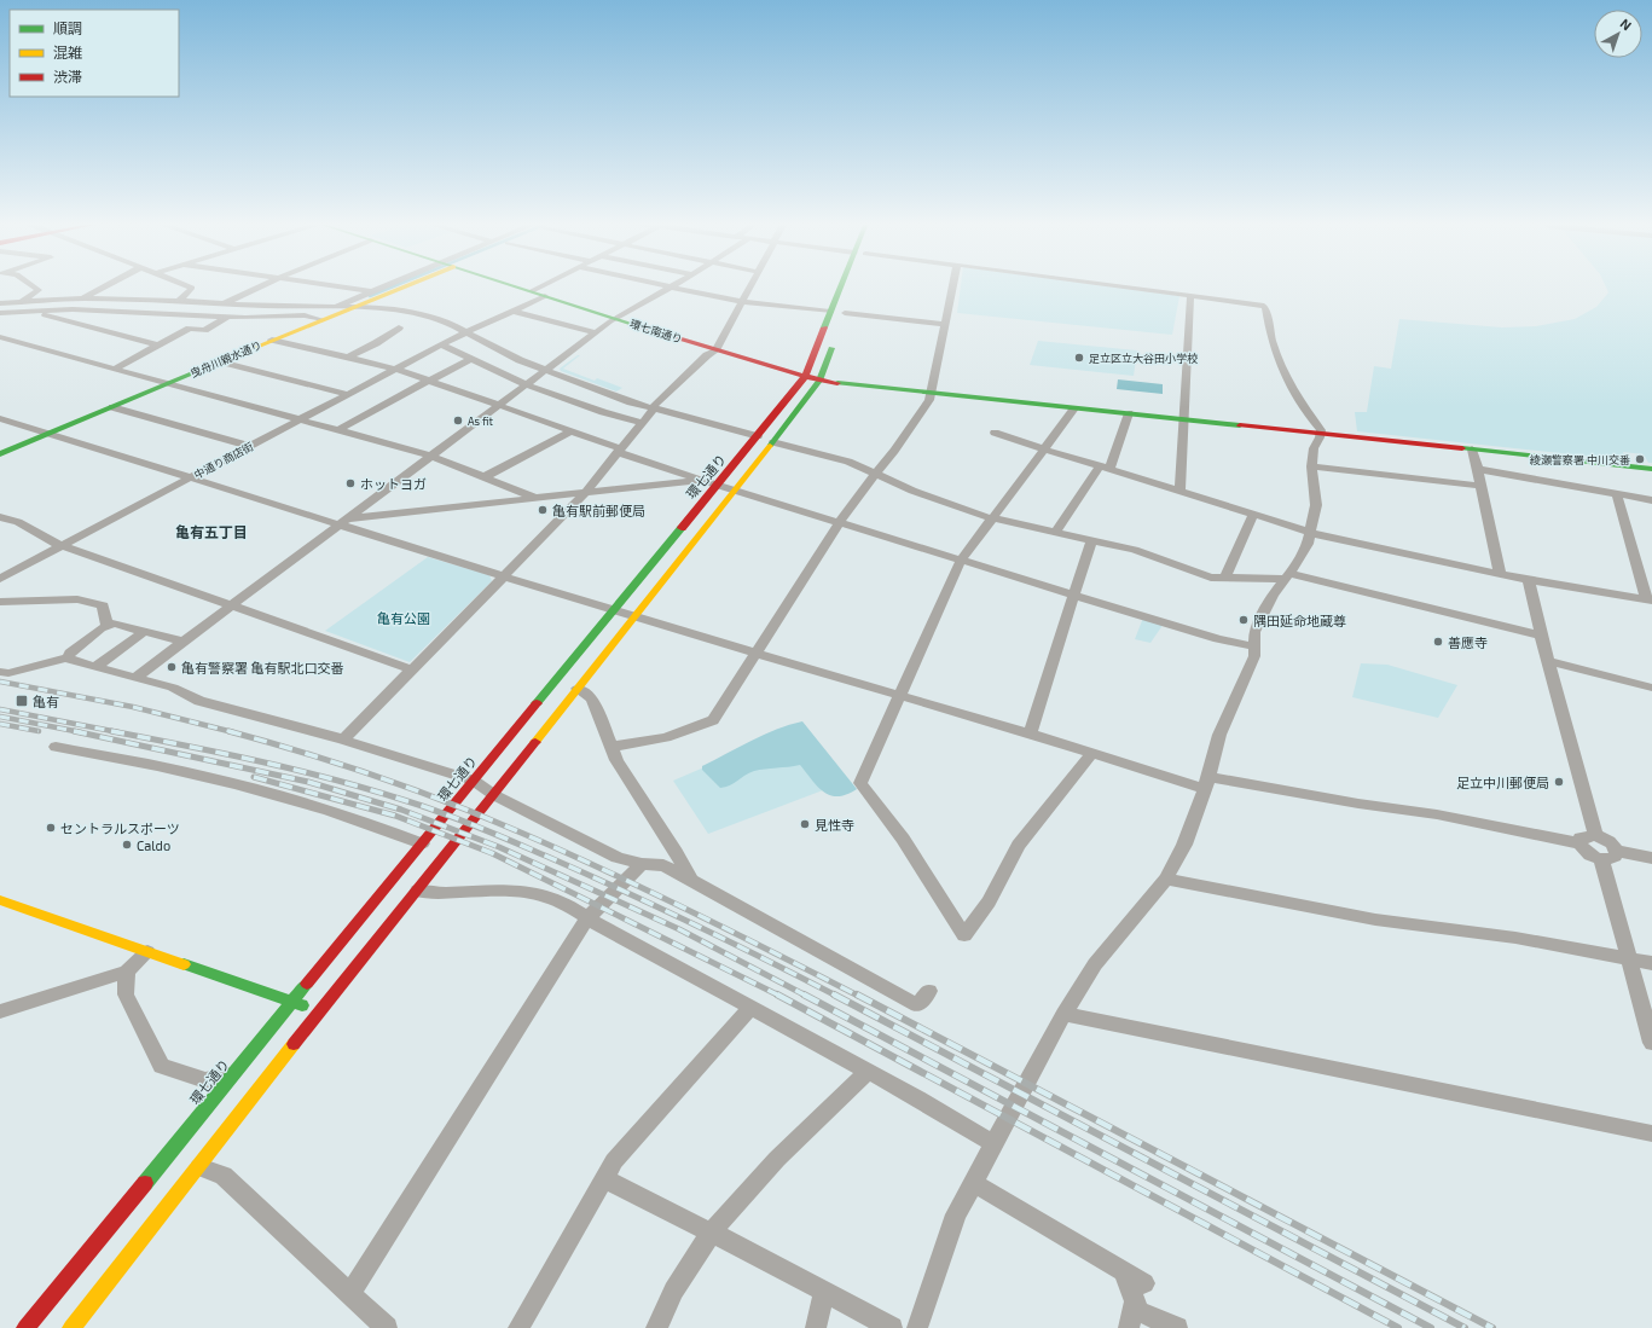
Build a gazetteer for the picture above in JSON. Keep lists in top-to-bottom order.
{
  "streets": {
    "main road": ["環七南通り", "曳舟川親水通り", "環七通り"],
    "street": ["中通り商店街"]
  },
  "crossings": [
    ["環七南通り", "中通り商店街"],
    ["環七南通り", "環七通り"]
  ],
  "districts": ["亀有五丁目"],
  "parks": ["亀有公園"],
  "places": {
    "other": [
      "足立区立大谷田小学校",
      "As fit",
      "綾瀬警察署 中川交番",
      "ホットヨガ",
      "亀有駅前郵便局",
      "隅田延命地蔵尊",
      "善應寺",
      "亀有警察署 亀有駅北口交番",
      "足立中川郵便局",
      "見性寺",
      "セントラルスポーツ",
      "Caldo"
    ],
    "transit": ["亀有"]
  },
  "legend": ["順調", "混雑", "渋滞"],
  "north": "top right"
}
